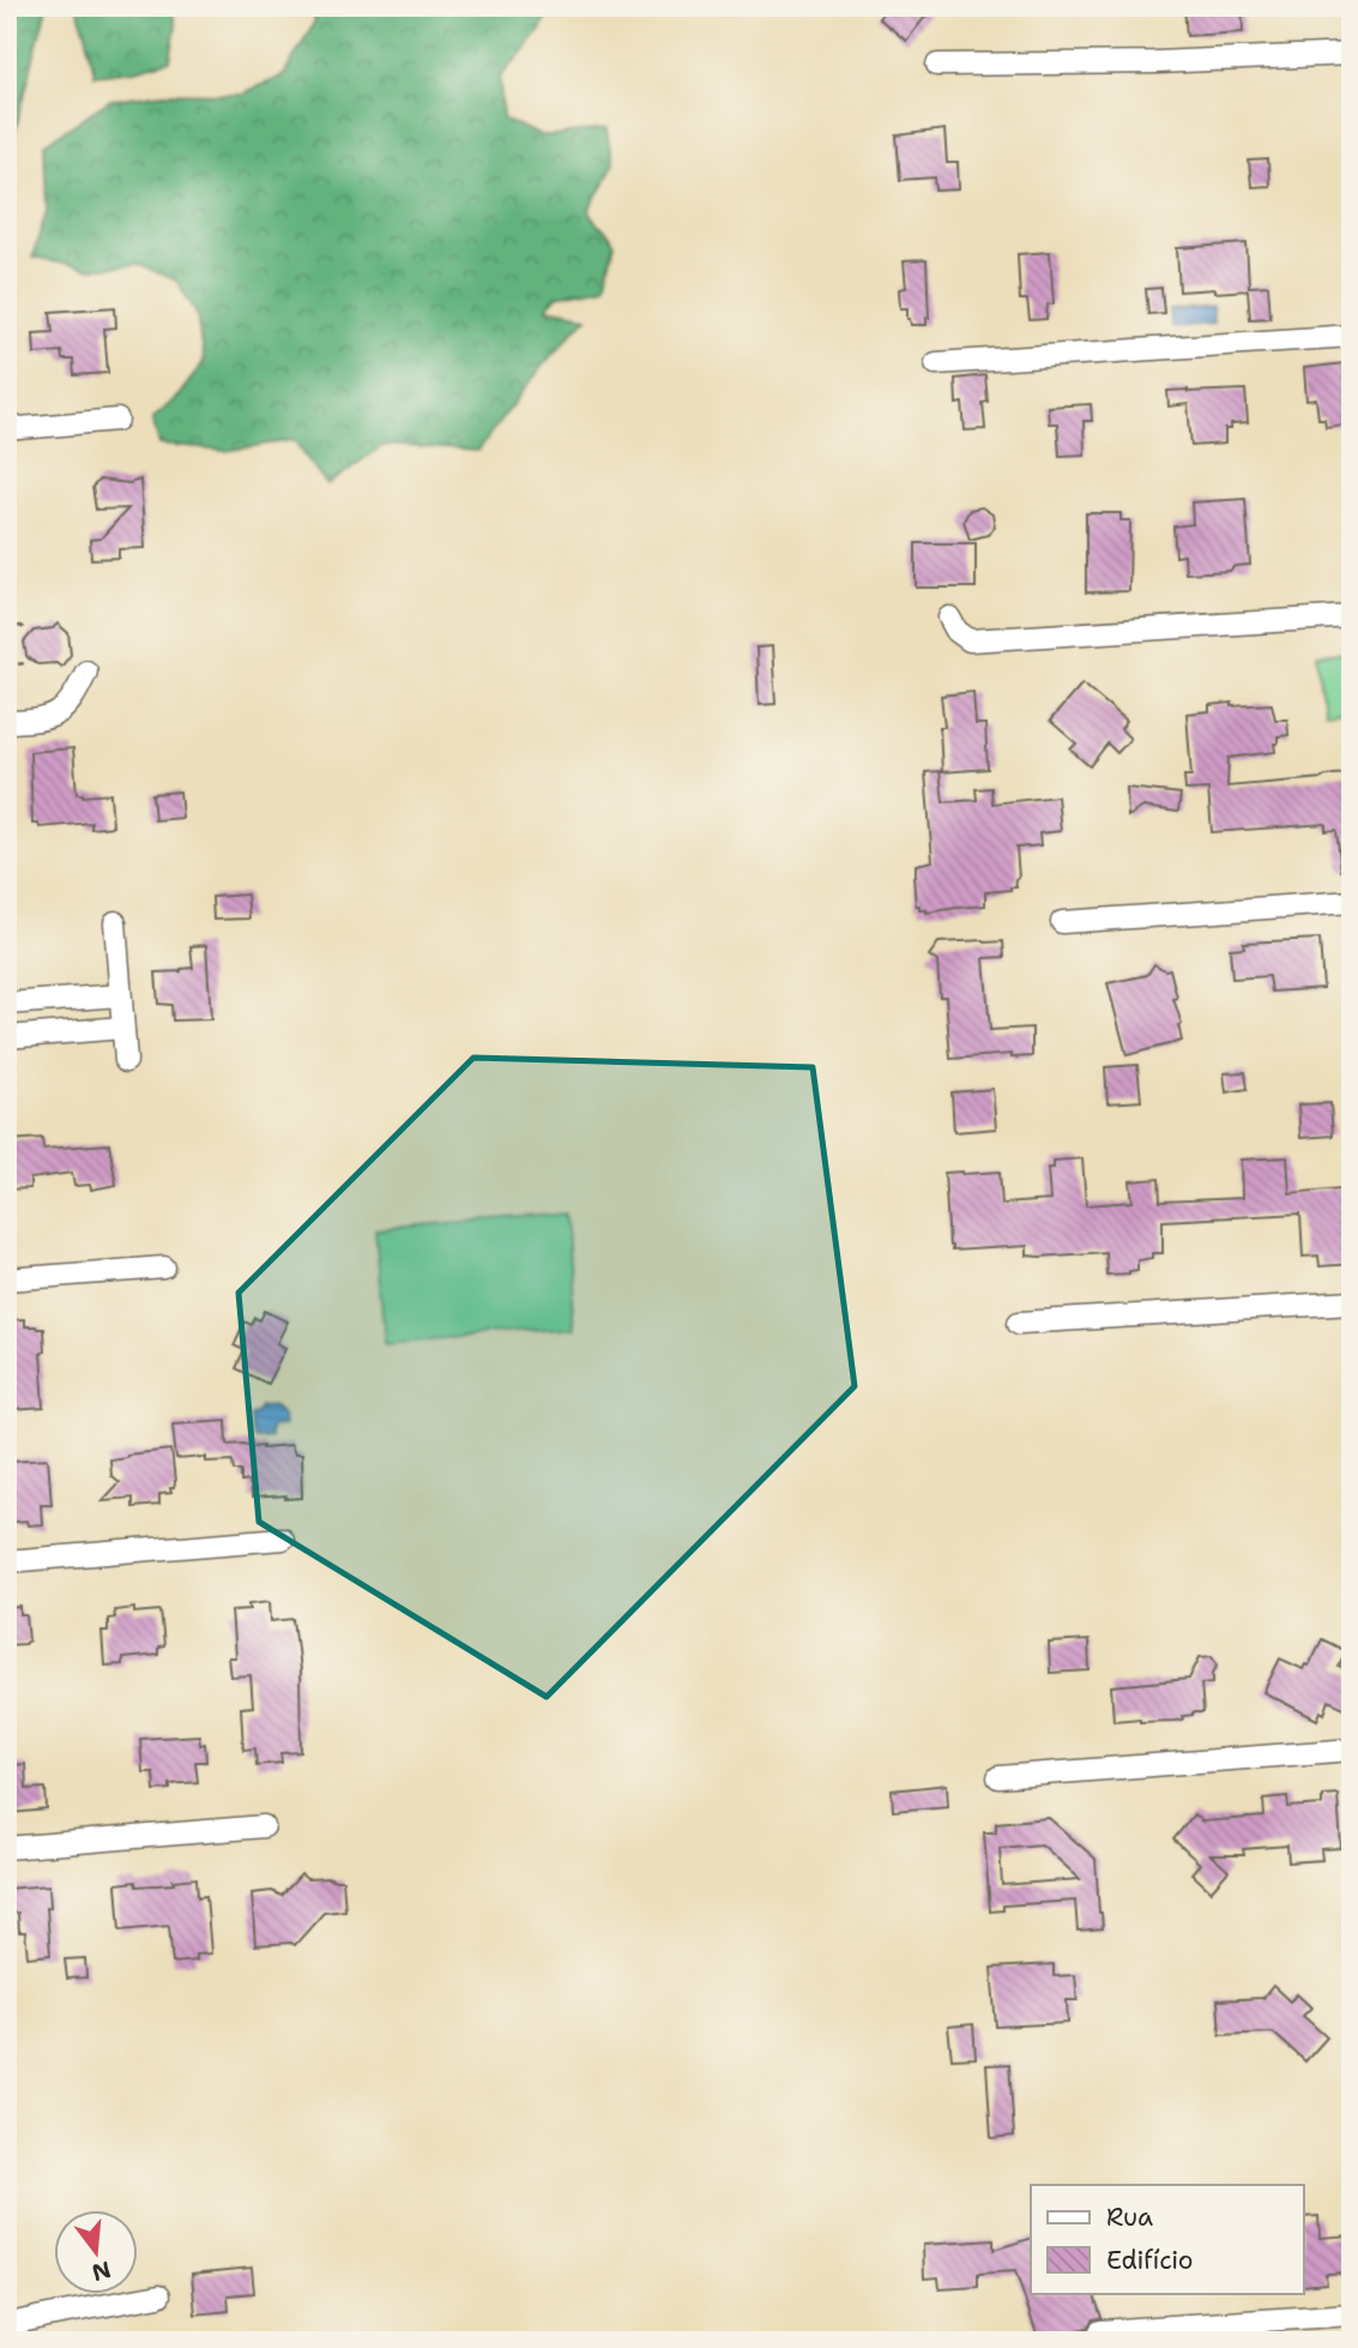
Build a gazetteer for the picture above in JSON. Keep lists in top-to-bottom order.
{
  "legend": ["Rua", "Edifício"],
  "north": "bottom"
}
